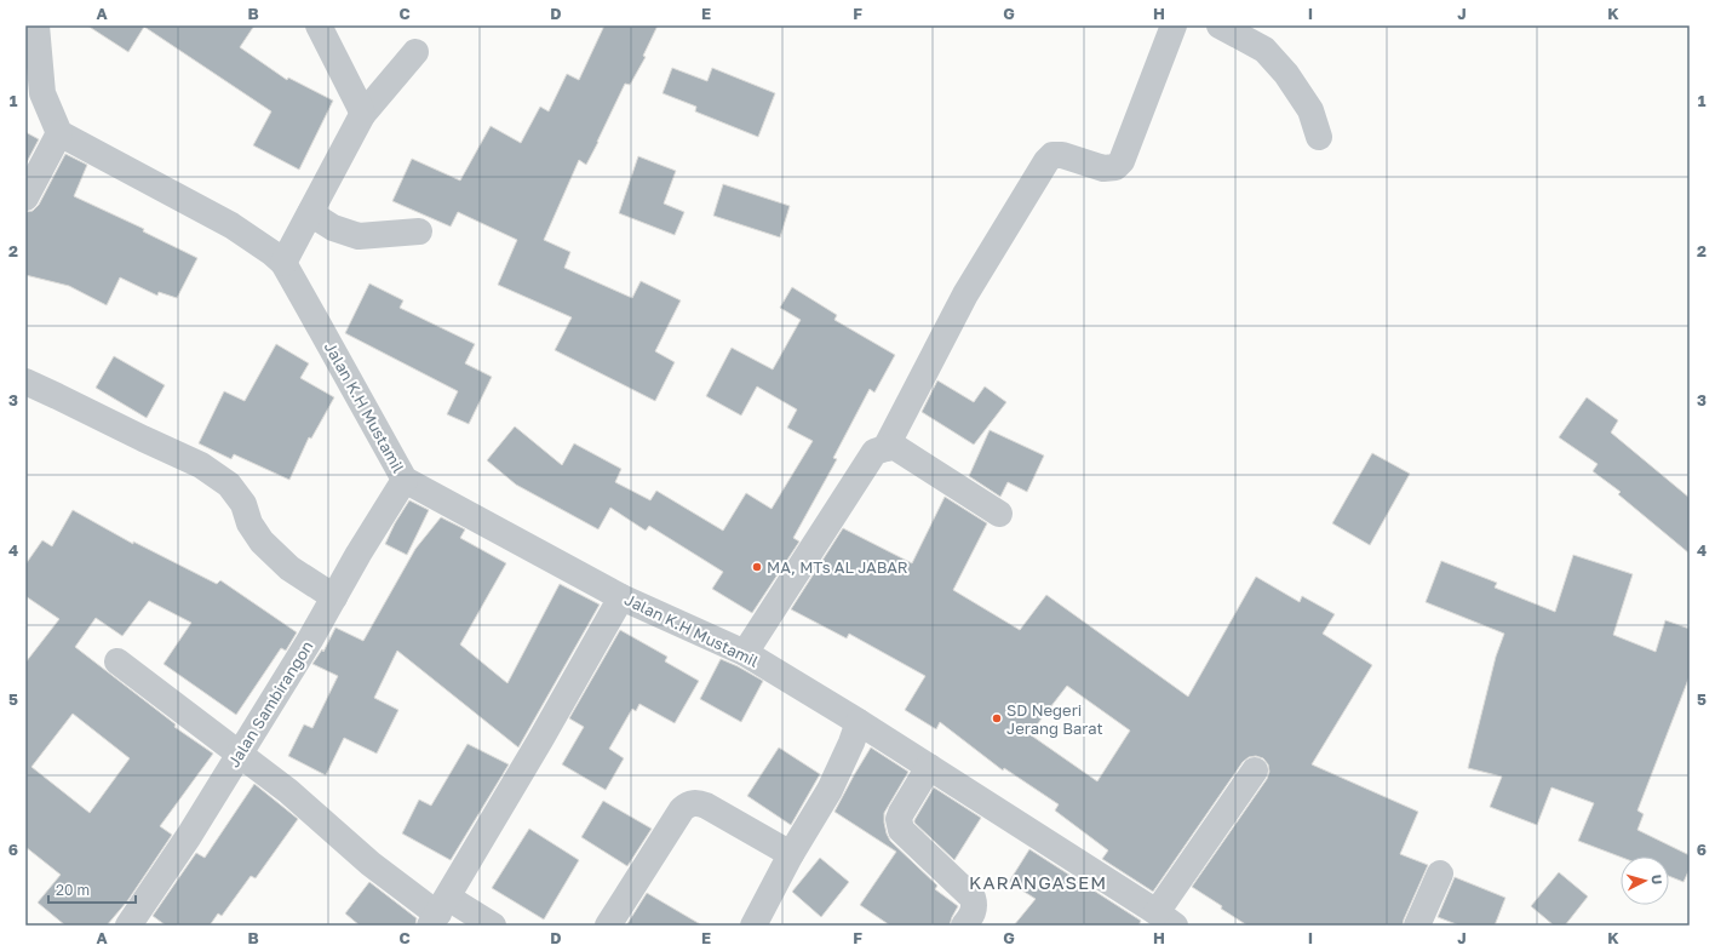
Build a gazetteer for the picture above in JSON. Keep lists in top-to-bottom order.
{
  "streets": {
    "street": ["Jalan K.H Mustamil", "Jalan Sambirangon"]
  },
  "crossings": [
    ["Jalan K.H Mustamil", "Jalan Sambirangon"]
  ],
  "districts": ["KARANGASEM"],
  "places": ["MA, MTs AL JABAR", "SD Negeri Jerang Barat"],
  "scale_bar": "20 m",
  "north": "right",
  "grid": {
    "columns": [
      "A",
      "B",
      "C",
      "D",
      "E",
      "F",
      "G",
      "H",
      "I",
      "J",
      "K"
    ],
    "rows": [
      "1",
      "2",
      "3",
      "4",
      "5",
      "6"
    ]
  }
}
